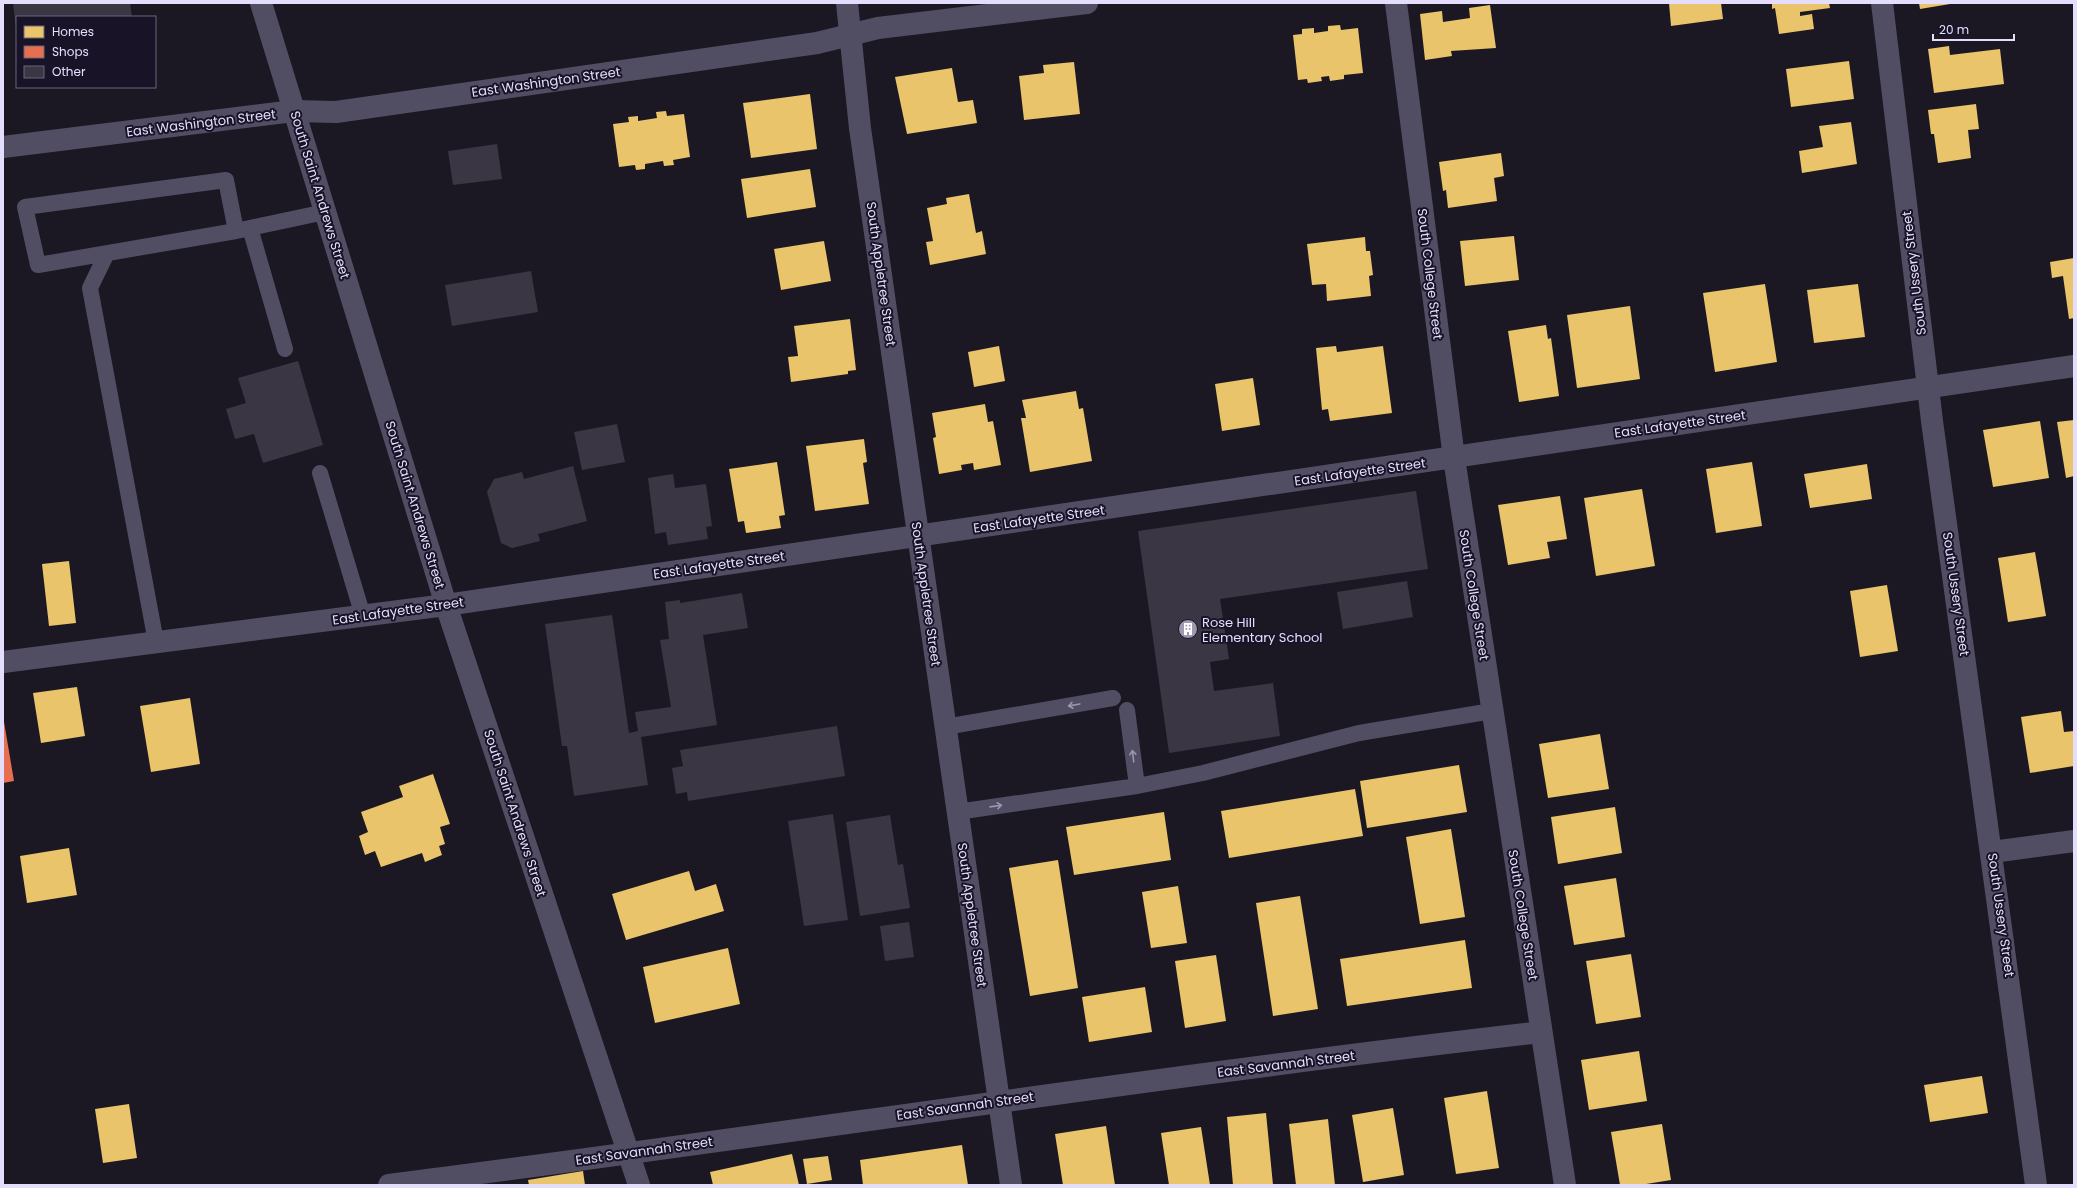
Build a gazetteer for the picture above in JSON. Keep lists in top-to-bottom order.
{
  "streets": {
    "street": [
      "East Washington Street",
      "South Saint Andrews Street",
      "South Ussery Street",
      "South Appletree Street",
      "South College Street",
      "East Lafayette Street",
      "East Savannah Street"
    ]
  },
  "crossings": [
    ["East Washington Street", "South Saint Andrews Street"],
    ["East Washington Street", "South Appletree Street"],
    ["South Saint Andrews Street", "East Lafayette Street"],
    ["South Saint Andrews Street", "East Savannah Street"],
    ["South Ussery Street", "East Lafayette Street"],
    ["South Appletree Street", "East Lafayette Street"],
    ["South Appletree Street", "East Savannah Street"],
    ["South College Street", "East Lafayette Street"],
    ["South College Street", "East Savannah Street"]
  ],
  "places": {
    "building": ["Rose Hill Elementary School"]
  },
  "legend": ["Homes", "Shops", "Other"],
  "scale_bar": "20 m"
}
